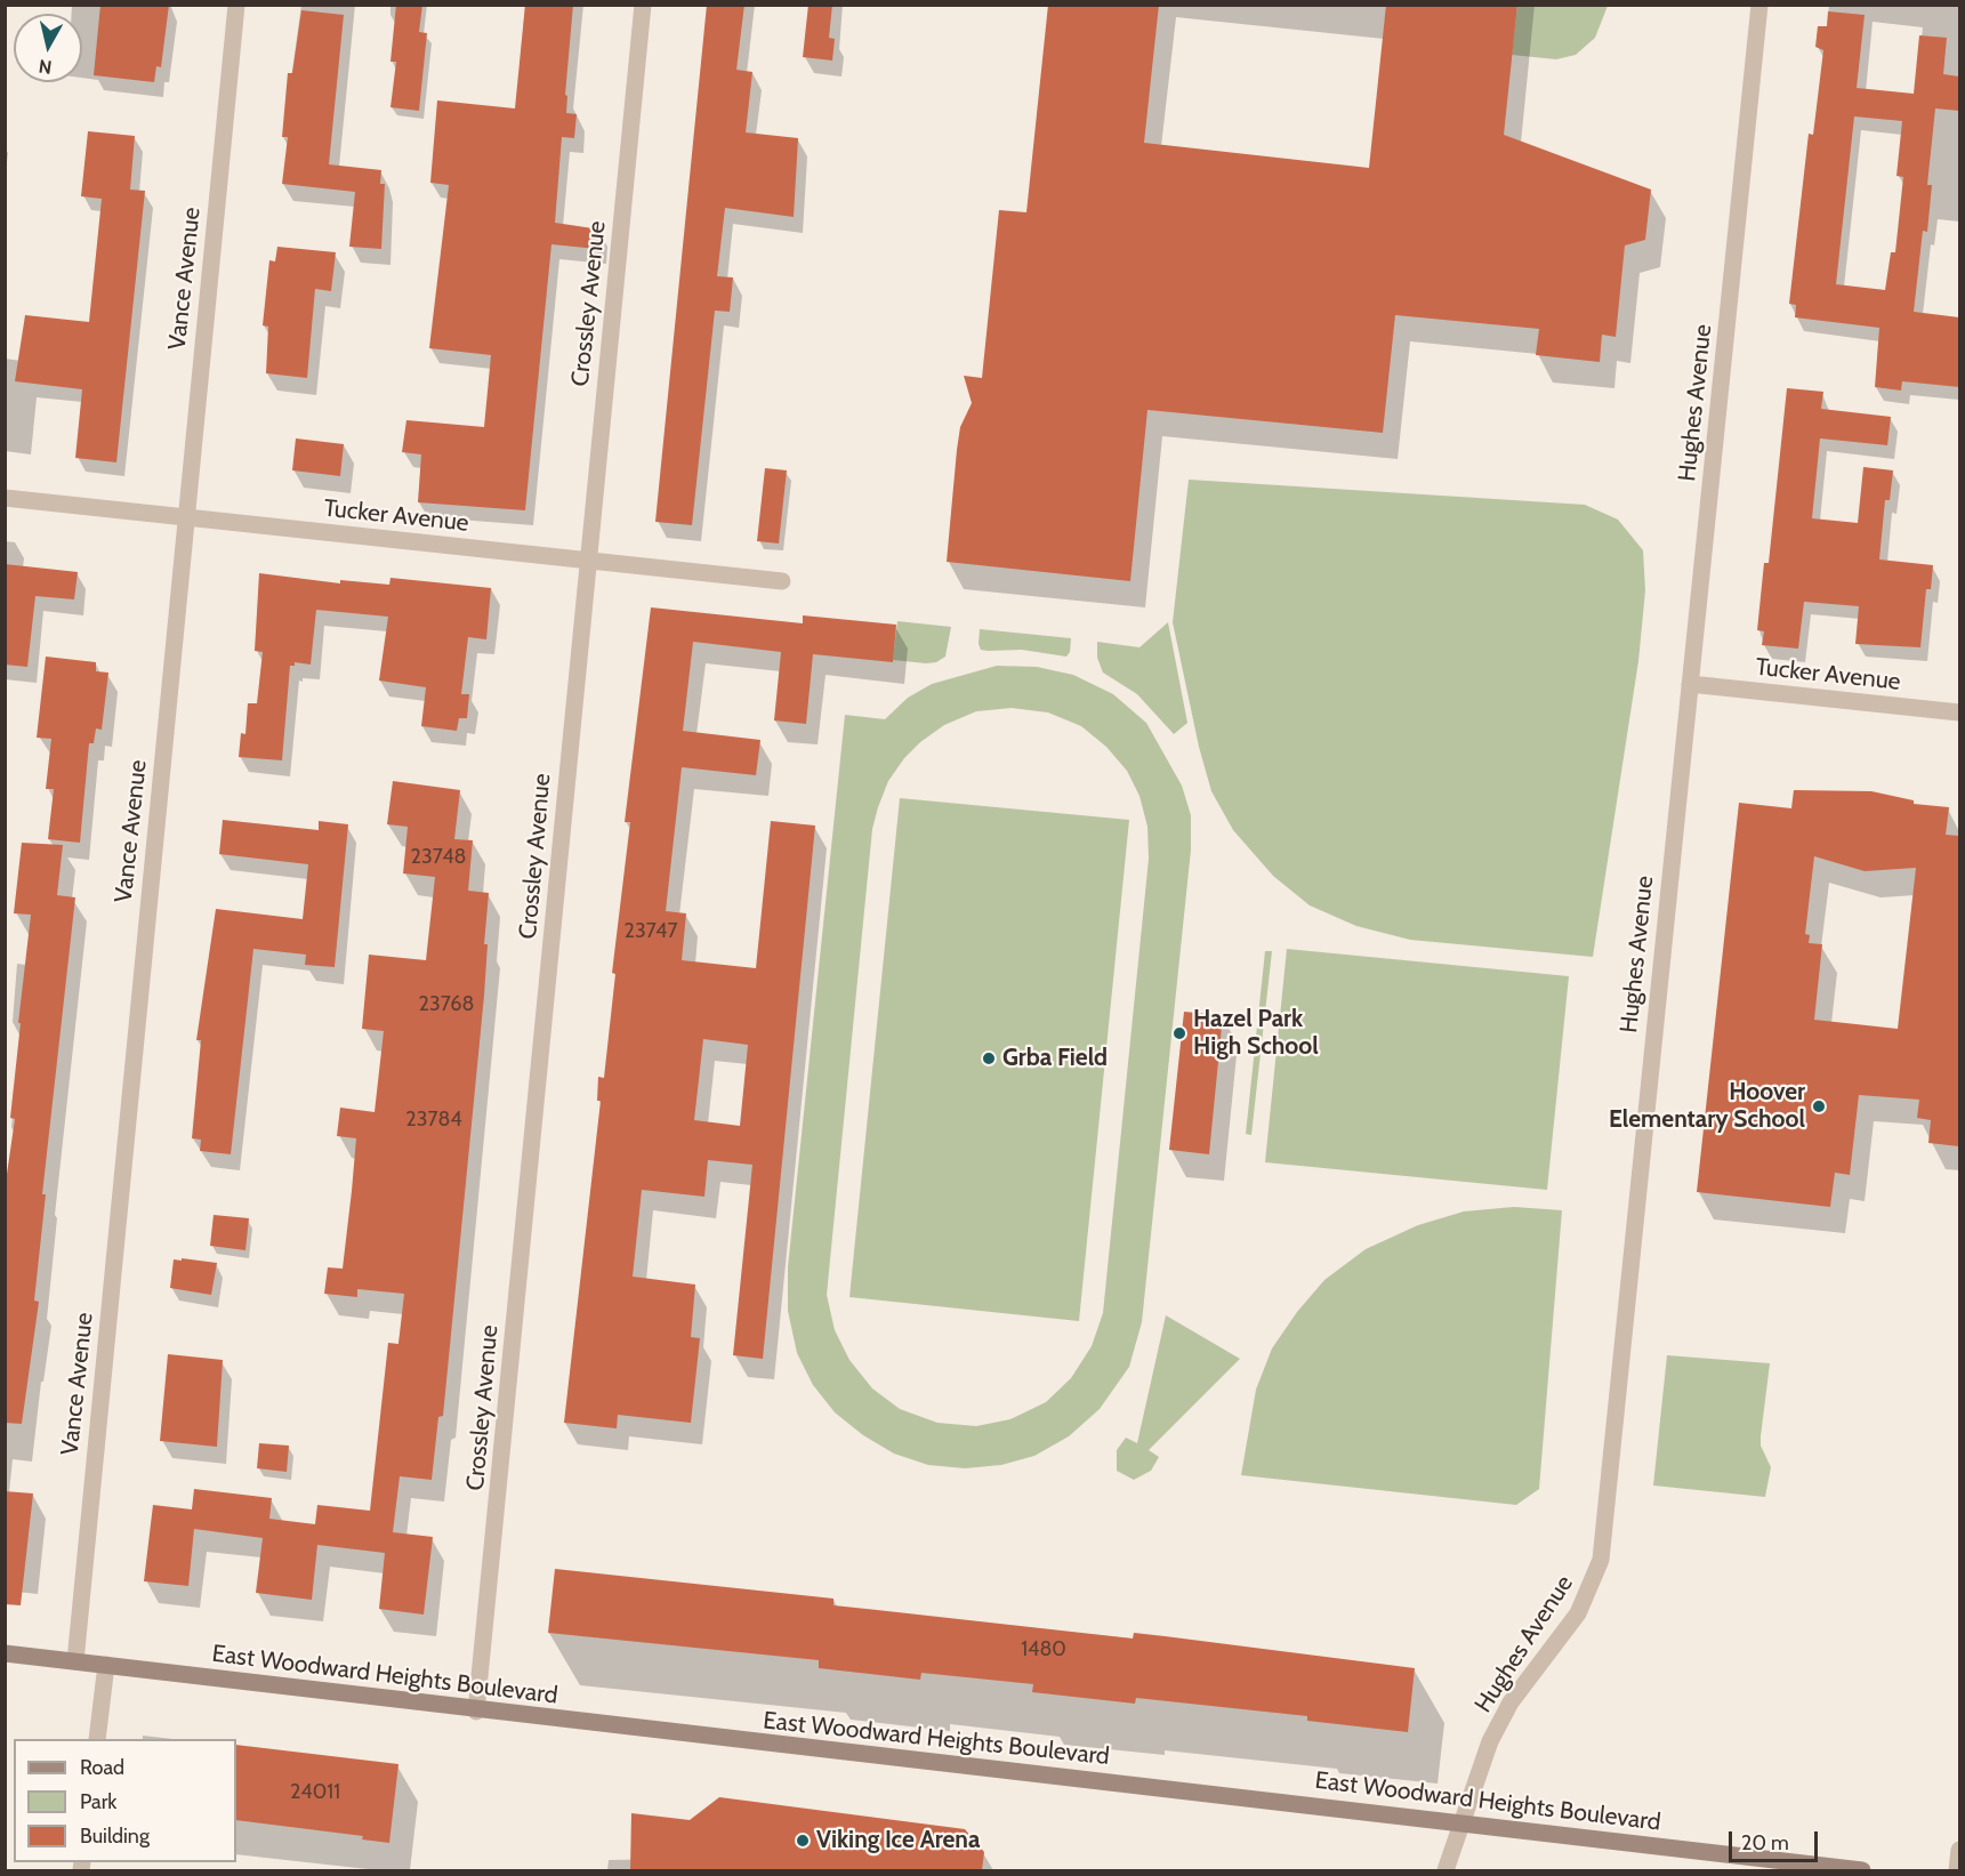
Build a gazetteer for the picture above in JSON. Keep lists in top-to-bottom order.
{
  "streets": {
    "street": [
      "Vance Avenue",
      "Crossley Avenue",
      "Hughes Avenue",
      "Tucker Avenue",
      "East Woodward Heights Boulevard"
    ]
  },
  "crossings": [
    ["Vance Avenue", "Tucker Avenue"],
    ["Vance Avenue", "East Woodward Heights Boulevard"],
    ["Crossley Avenue", "Tucker Avenue"],
    ["Crossley Avenue", "East Woodward Heights Boulevard"],
    ["Hughes Avenue", "Tucker Avenue"],
    ["Hughes Avenue", "East Woodward Heights Boulevard"]
  ],
  "places": [
    "Hazel Park High School",
    "Grba Field",
    "Hoover Elementary School",
    "Viking Ice Arena"
  ],
  "house_numbers": [
    "23748",
    "23747",
    "23768",
    "23784",
    "1480",
    "24011"
  ],
  "legend": ["Road", "Park", "Building"],
  "scale_bar": "20 m",
  "north": "bottom"
}
